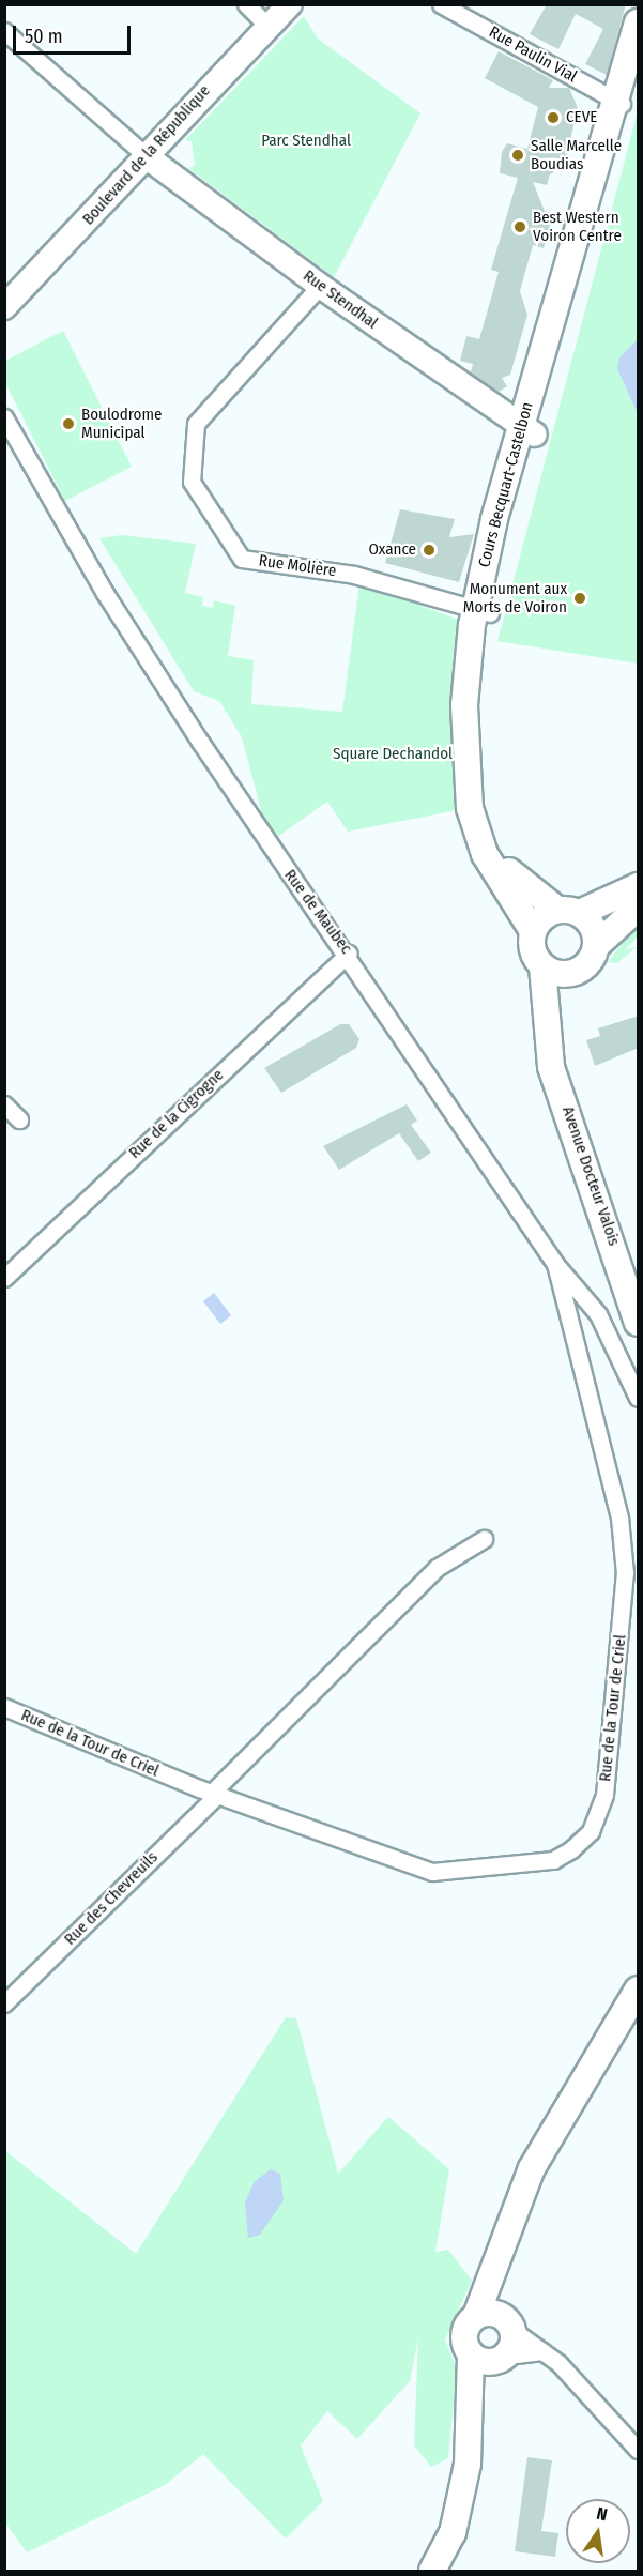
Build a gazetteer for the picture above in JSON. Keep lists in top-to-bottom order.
{
  "streets": {
    "main road": ["Cours Becquart-Castelbon", "Avenue Docteur Valois"],
    "street": [
      "Rue Paulin Vial",
      "Boulevard de la République",
      "Rue Stendhal",
      "Rue Molière",
      "Rue de Maubec",
      "Rue de la Cigrogne",
      "Rue de la Tour de Criel",
      "Rue des Chevreuils"
    ]
  },
  "crossings": [
    ["Rue Paulin Vial", "Cours Becquart-Castelbon"],
    ["Boulevard de la République", "Rue Stendhal"],
    ["Rue Stendhal", "Cours Becquart-Castelbon"],
    ["Rue Stendhal", "Rue Molière"],
    ["Cours Becquart-Castelbon", "Rue Molière"],
    ["Cours Becquart-Castelbon", "Avenue Docteur Valois"],
    ["Rue de Maubec", "Rue de la Cigrogne"],
    ["Rue de Maubec", "Rue de la Tour de Criel"],
    ["Rue de la Tour de Criel", "Rue des Chevreuils"]
  ],
  "parks": ["Parc Stendhal", "Square Dechandol"],
  "places": [
    "CEVE",
    "Salle Marcelle Boudias",
    "Best Western Voiron Centre",
    "Boulodrome Municipal",
    "Oxance",
    "Monument aux Morts de Voiron"
  ],
  "scale_bar": "50 m",
  "north": "top"
}
